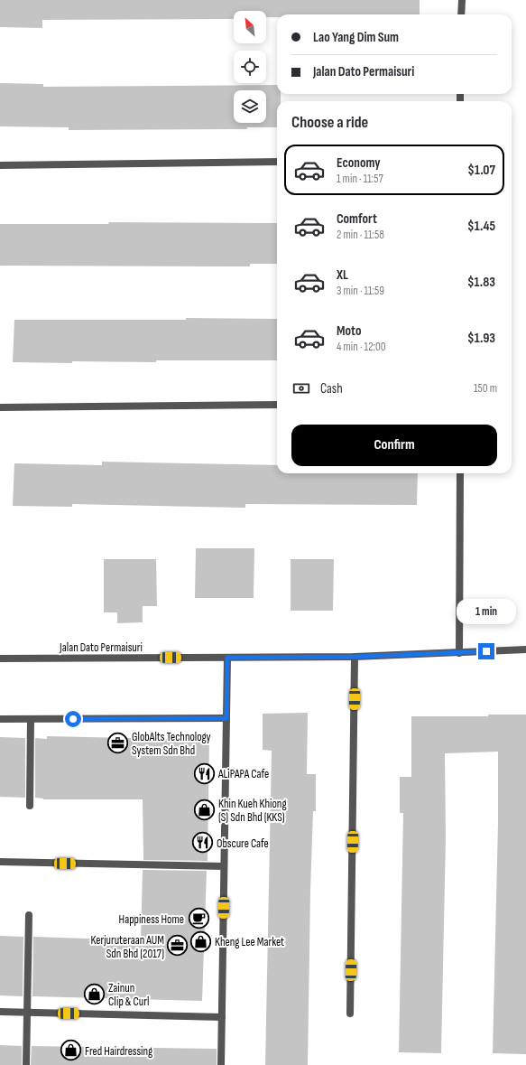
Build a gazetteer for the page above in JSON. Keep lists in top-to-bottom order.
{
  "streets": {
    "street": ["Jalan Dato Permaisuri"]
  },
  "places": {
    "office": ["GlobAlts Technology System Sdn Bhd", "Kerjuruteraan AUM Sdn Bhd (2017)"],
    "restaurant": ["ALiPAPA Cafe", "Obscure Cafe"],
    "shop": [
      "Khin Kueh Khiong (S) Sdn Bhd (KKS)",
      "Kheng Lee Market",
      "Zainun Clip & Curl",
      "Fred Hairdressing"
    ],
    "cafe": ["Happiness Home"]
  },
  "north": "top left",
  "page": {
    "banner": ["Lao Yang Dim Sum", "Jalan Dato Permaisuri"],
    "heading": "Choose a ride",
    "list": [
      {
        "name": "Economy",
        "note": "1 min · 11:57",
        "value": "$1.07"
      },
      {
        "name": "Comfort",
        "note": "2 min · 11:58",
        "value": "$1.45"
      },
      {
        "name": "XL",
        "note": "3 min · 11:59",
        "value": "$1.83"
      },
      {
        "name": "Moto",
        "note": "4 min · 12:00",
        "value": "$1.93"
      }
    ],
    "pay": ["Cash", "150 m"],
    "buttons": "Confirm",
    "bubble": "1 min"
  }
}
